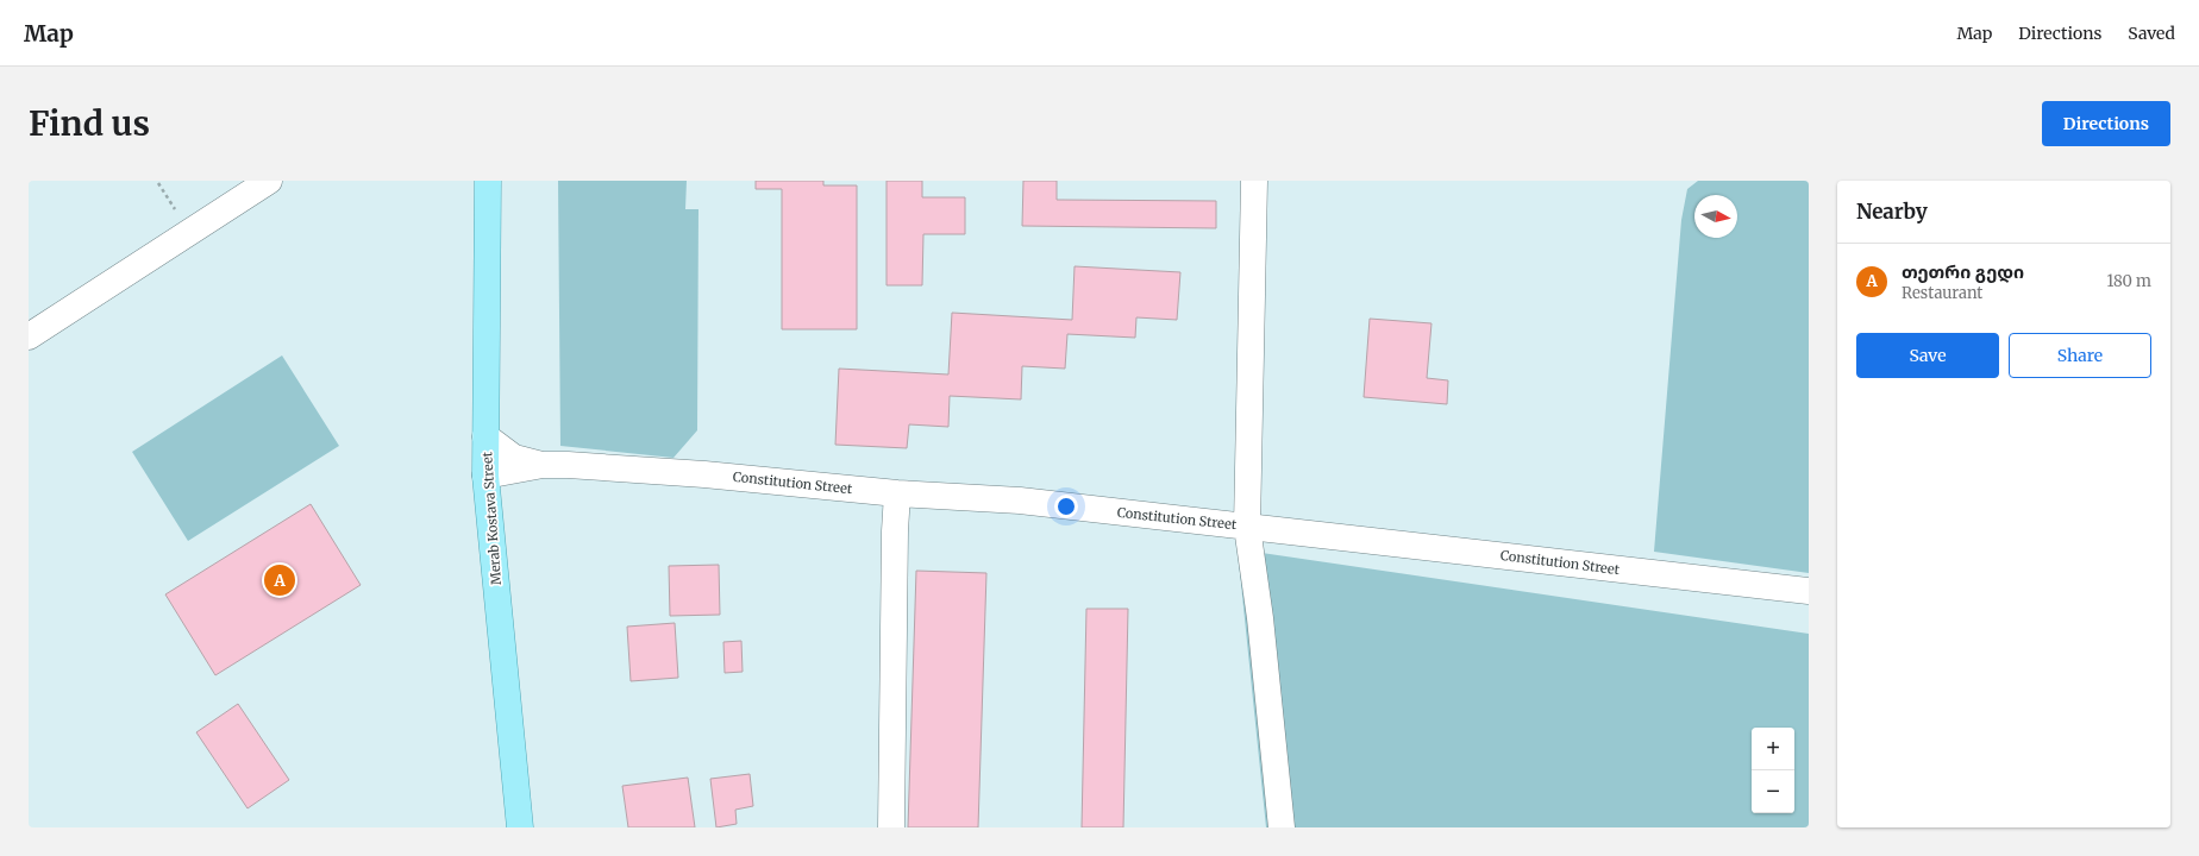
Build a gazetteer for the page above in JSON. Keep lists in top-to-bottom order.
{
  "streets": {
    "main road": ["Merab Kostava Street"],
    "street": ["Constitution Street"]
  },
  "crossings": [
    ["Constitution Street", "Merab Kostava Street"]
  ],
  "north": "right",
  "page": {
    "header": "Map",
    "nav": ["Map", "Directions", "Saved"],
    "buttons": [
      "Directions",
      ["Save", "Share"]
    ],
    "title": "Find us",
    "heading": "Nearby",
    "list": [
      {
        "mark": "A",
        "name": "თეთრი გედი",
        "note": "Restaurant",
        "value": "180 m"
      }
    ],
    "pins": "A",
    "map_buttons": ["+", "−"]
  }
}
